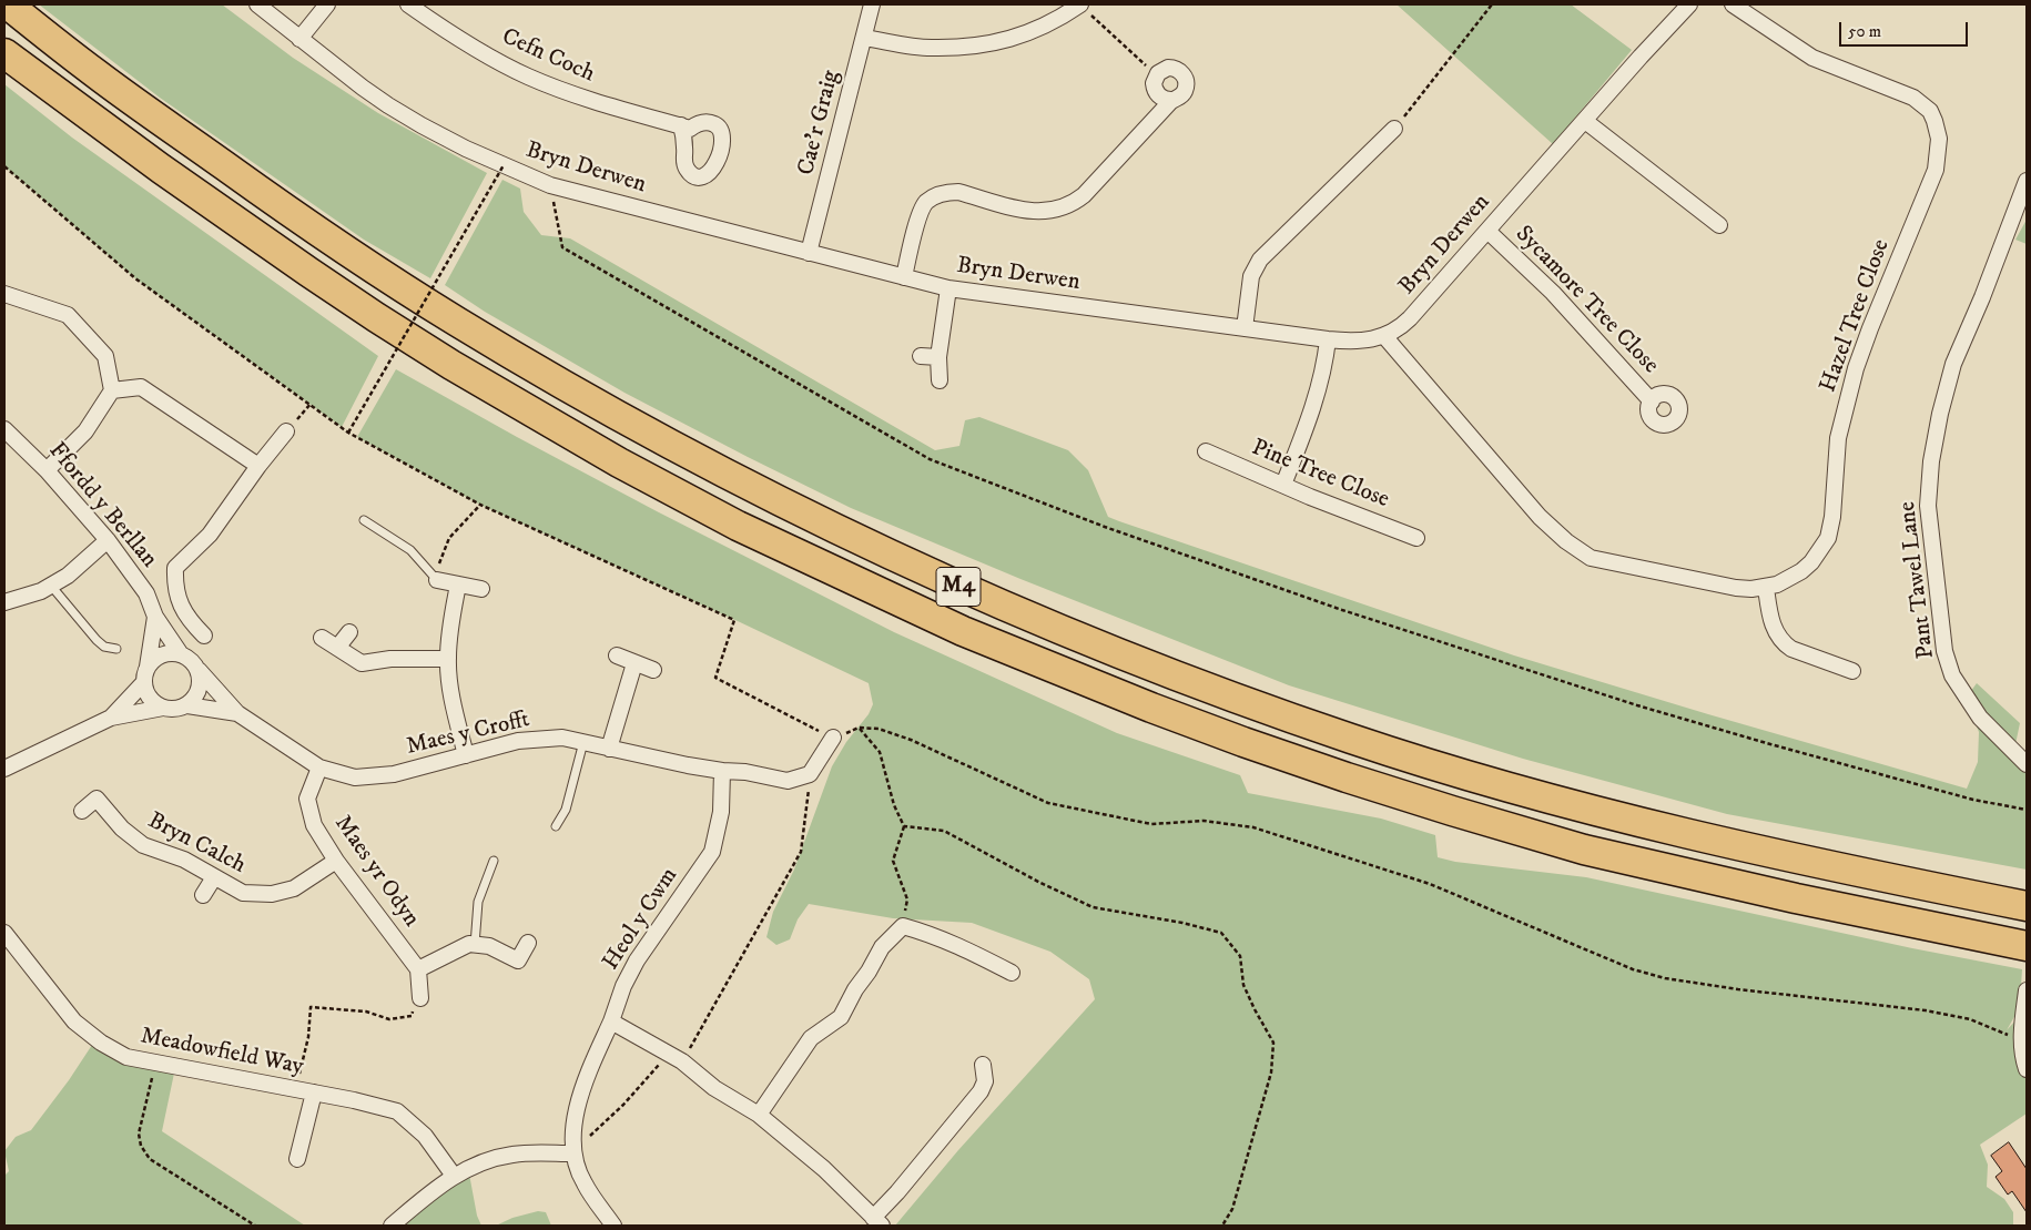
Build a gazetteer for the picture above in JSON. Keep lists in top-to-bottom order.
{
  "streets": {
    "highway": ["M4"],
    "street": [
      "Cefn Coch",
      "Cae'r Graig",
      "Bryn Derwen",
      "Sycamore Tree Close",
      "Hazel Tree Close",
      "Pine Tree Close",
      "Ffordd y Berllan",
      "Pant Tawel Lane",
      "Maes y Crofft",
      "Bryn Calch",
      "Maes yr Odyn",
      "Heol y Cwm",
      "Meadowfield Way"
    ]
  },
  "crossings": [
    ["Cae'r Graig", "Bryn Derwen"],
    ["Bryn Derwen", "Sycamore Tree Close"],
    ["Bryn Derwen", "Hazel Tree Close"],
    ["Ffordd y Berllan", "Maes y Crofft"],
    ["Maes y Crofft", "Maes yr Odyn"],
    ["Maes y Crofft", "Heol y Cwm"],
    ["Bryn Calch", "Maes yr Odyn"]
  ],
  "scale_bar": "50 m"
}
